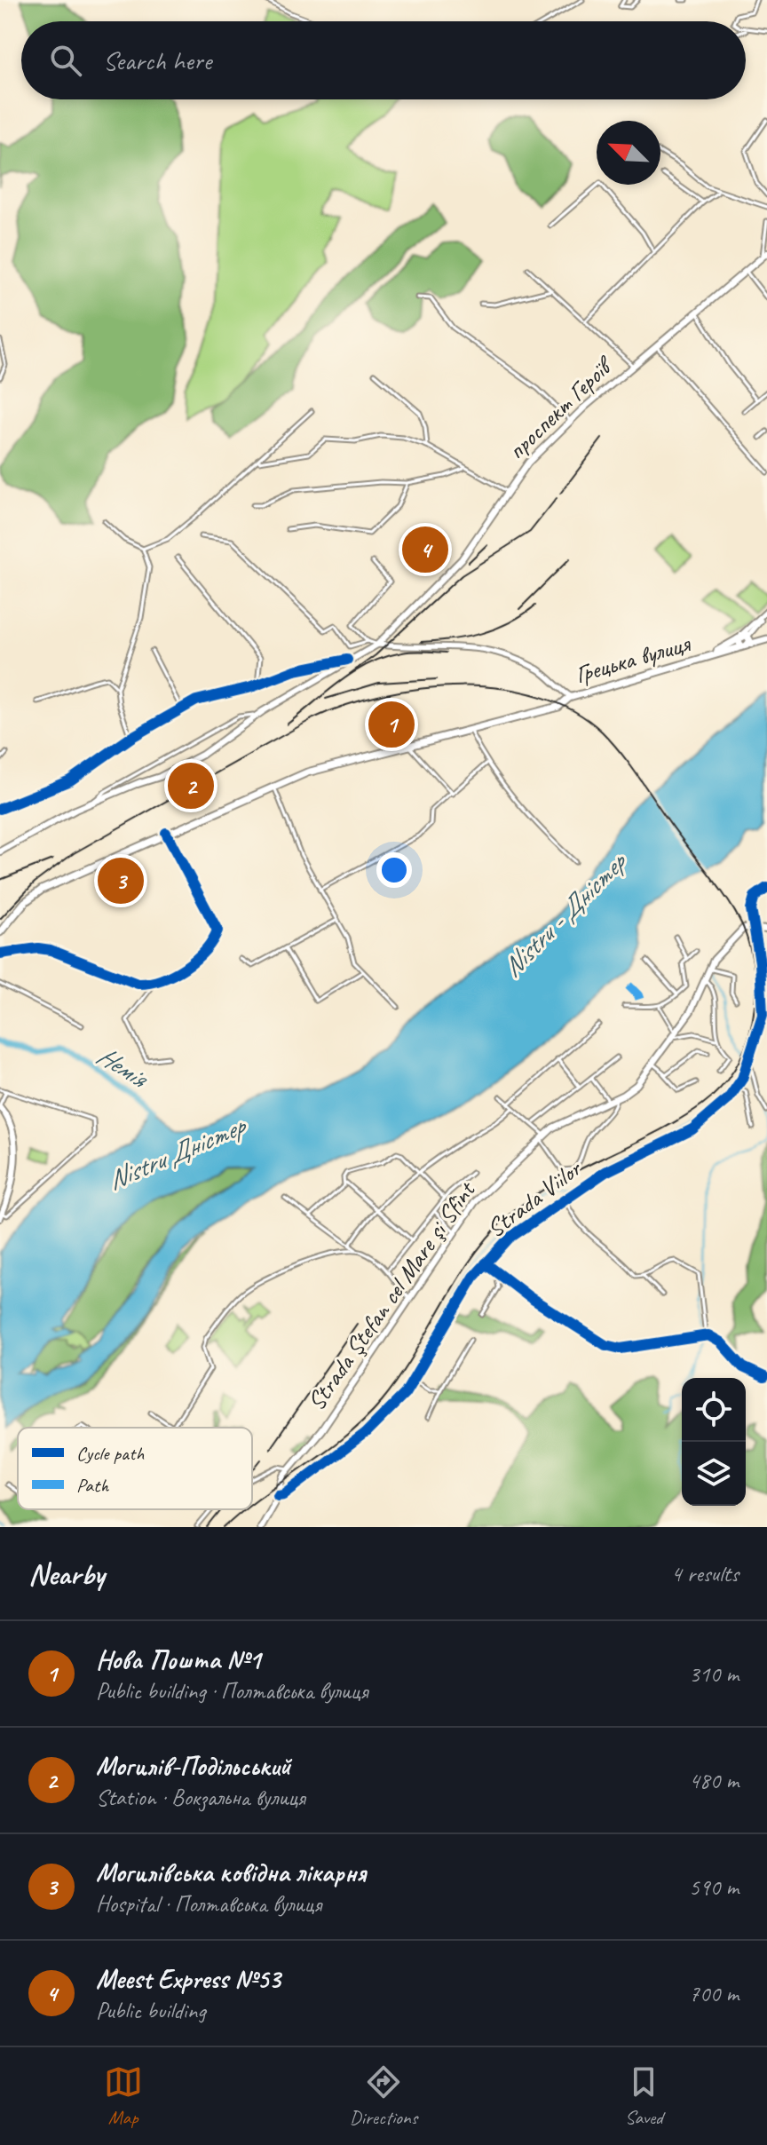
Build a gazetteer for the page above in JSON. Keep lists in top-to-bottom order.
{
  "streets": {
    "highway": ["Грецька вулиця"],
    "main road": ["проспект Героїв", "Strada Ştefan cel Mare şi Sfînt"],
    "street": ["Strada Viilor"]
  },
  "crossings": [
    ["Strada Viilor", "Strada Ştefan cel Mare şi Sfînt"]
  ],
  "water": ["Nistru - Дністер", "Немія", "Nistru Дністер"],
  "legend": ["Cycle path", "Path"],
  "north": "top left",
  "page": {
    "search": "Search here",
    "pins": [
      "4",
      "1",
      "2",
      "3"
    ],
    "heading": ["Nearby", "4 results"],
    "list": [
      {
        "mark": "1",
        "name": "Нова Пошта №1",
        "note": "Public building · Полтавська вулиця",
        "value": "310 m"
      },
      {
        "mark": "2",
        "name": "Могилів-Подільський",
        "note": "Station · Вокзальна вулиця",
        "value": "480 m"
      },
      {
        "mark": "3",
        "name": "Могилівська ковідна лікарня",
        "note": "Hospital · Полтавська вулиця",
        "value": "590 m"
      },
      {
        "mark": "4",
        "name": "Meest Express №53",
        "note": "Public building",
        "value": "700 m"
      }
    ],
    "nav": ["Map", "Directions", "Saved"]
  }
}
